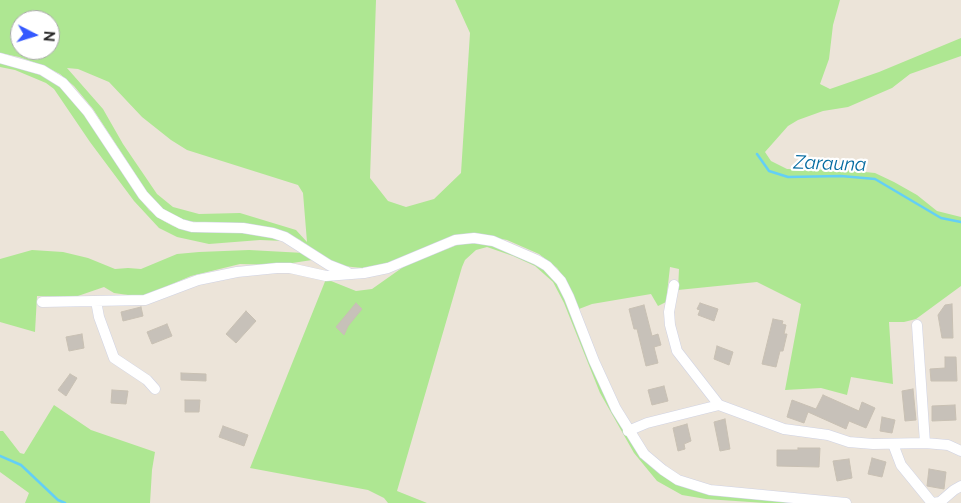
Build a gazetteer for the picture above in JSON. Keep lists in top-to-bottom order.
{
  "water": ["Zarauna"],
  "north": "right"
}
